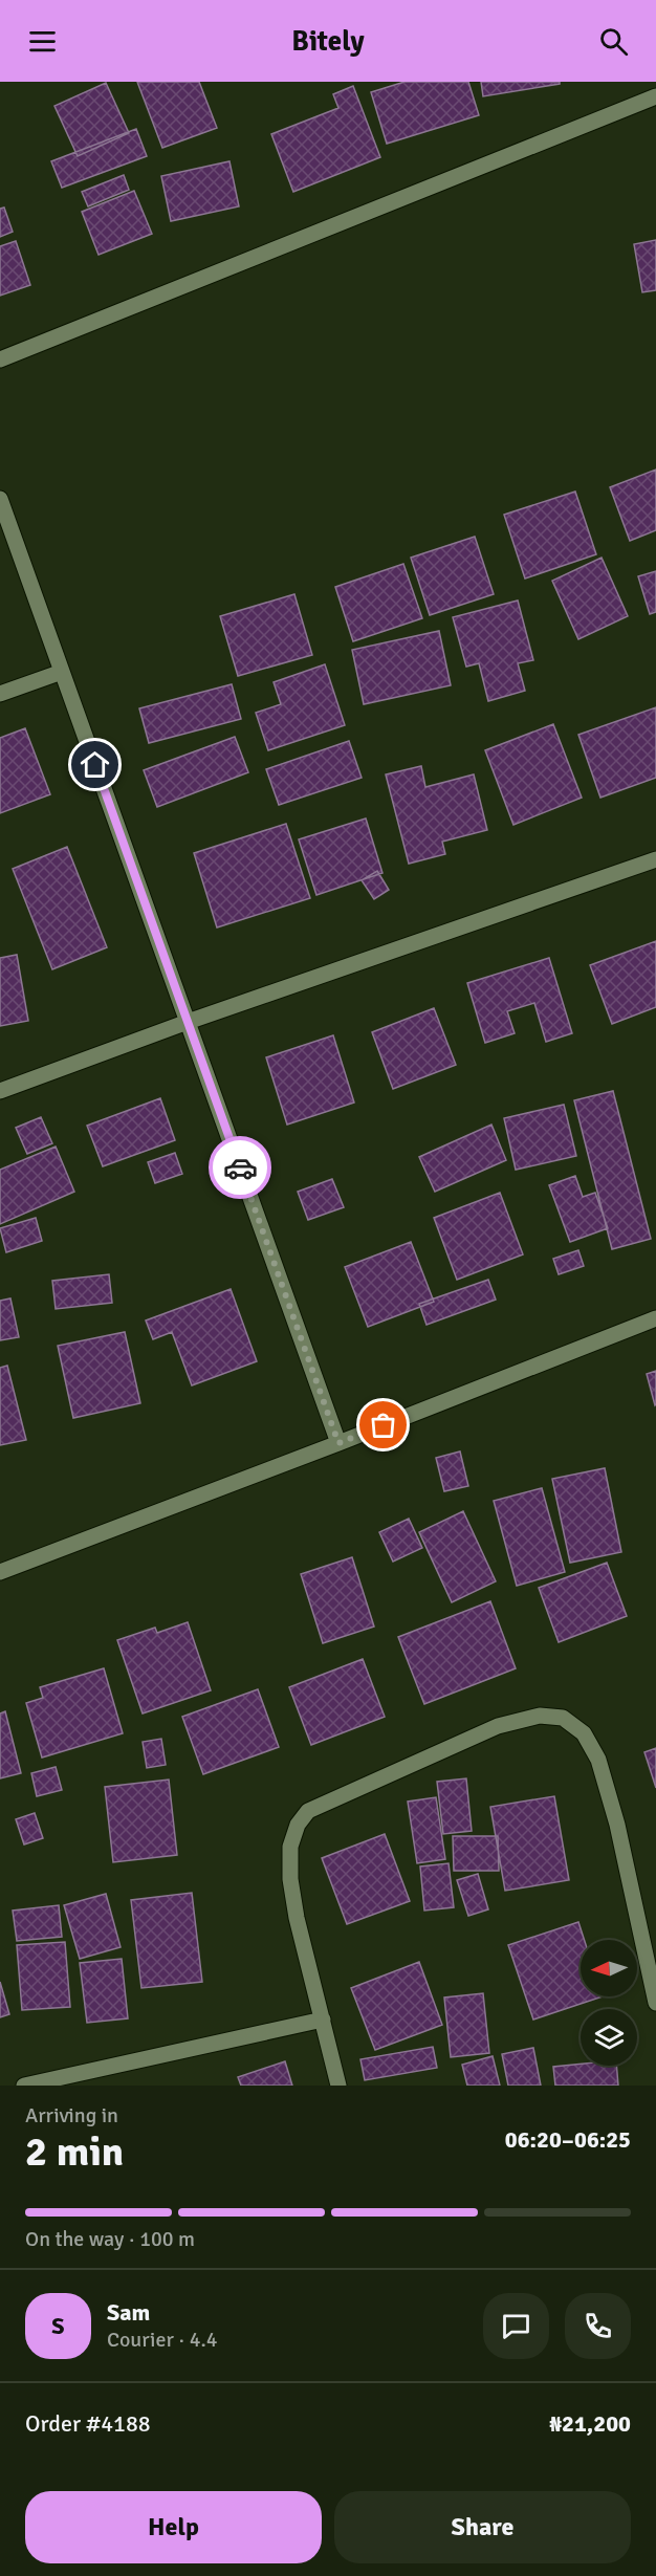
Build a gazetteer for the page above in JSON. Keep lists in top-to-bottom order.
{
  "north": "left",
  "page": {
    "header": "Bitely",
    "heading": ["2 min", "Arriving in", "06:20–06:25"],
    "panel": [
      "Sam",
      "Courier · 4.4",
      "Order #4188",
      "₦21,200"
    ],
    "bar": "On the way · 100 m",
    "round": "S",
    "buttons": ["Help", "Share"]
  }
}
